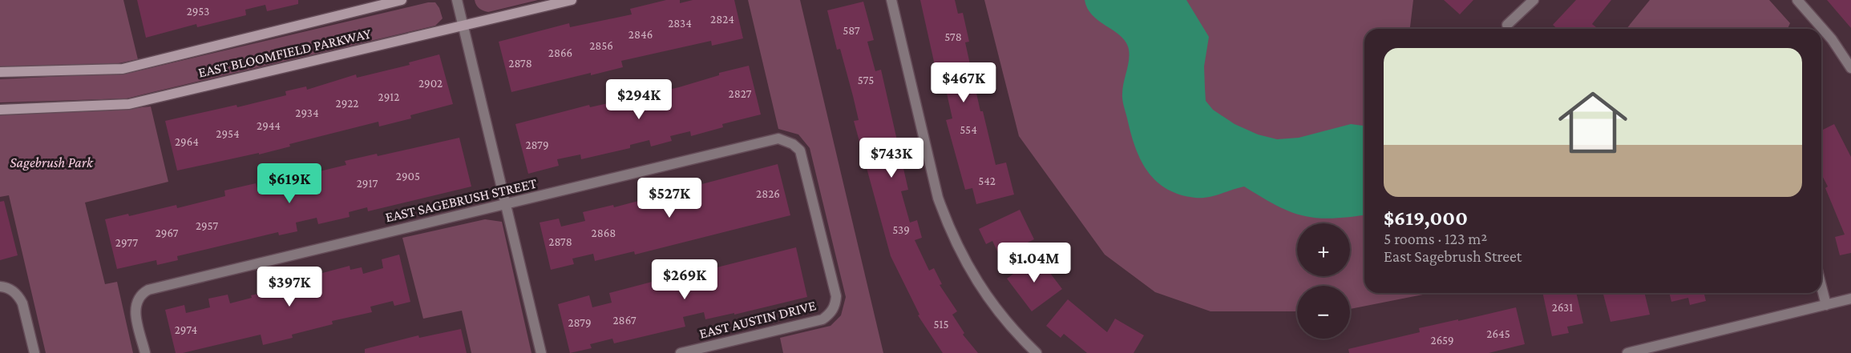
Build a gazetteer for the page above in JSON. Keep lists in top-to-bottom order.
{
  "streets": {
    "street": ["EAST BLOOMFIELD PARKWAY", "EAST SAGEBRUSH STREET", "EAST AUSTIN DRIVE"]
  },
  "crossings": [
    ["EAST SAGEBRUSH STREET", "EAST AUSTIN DRIVE"]
  ],
  "parks": ["Sagebrush Park"],
  "house_numbers": [
    "2953",
    "2824",
    "2834",
    "587",
    "2846",
    "578",
    "2856",
    "2866",
    "2878",
    "575",
    "2902",
    "2827",
    "2912",
    "2922",
    "2934",
    "2944",
    "554",
    "2954",
    "2964",
    "2879",
    "2905",
    "542",
    "2917",
    "2826",
    "2957",
    "539",
    "2967",
    "2868",
    "2878",
    "2977",
    "2631",
    "2867",
    "2879",
    "515",
    "2974",
    "2645",
    "2659"
  ],
  "page": {
    "list": [
      {
        "name": "$619,000",
        "note": "5 rooms · 123 m² · East Sagebrush Street"
      }
    ],
    "price": [
      "$467K",
      "$294K",
      "$743K",
      "$619K",
      "$527K",
      "$1.04M",
      "$269K",
      "$397K"
    ],
    "map_buttons": ["+", "−"]
  }
}
